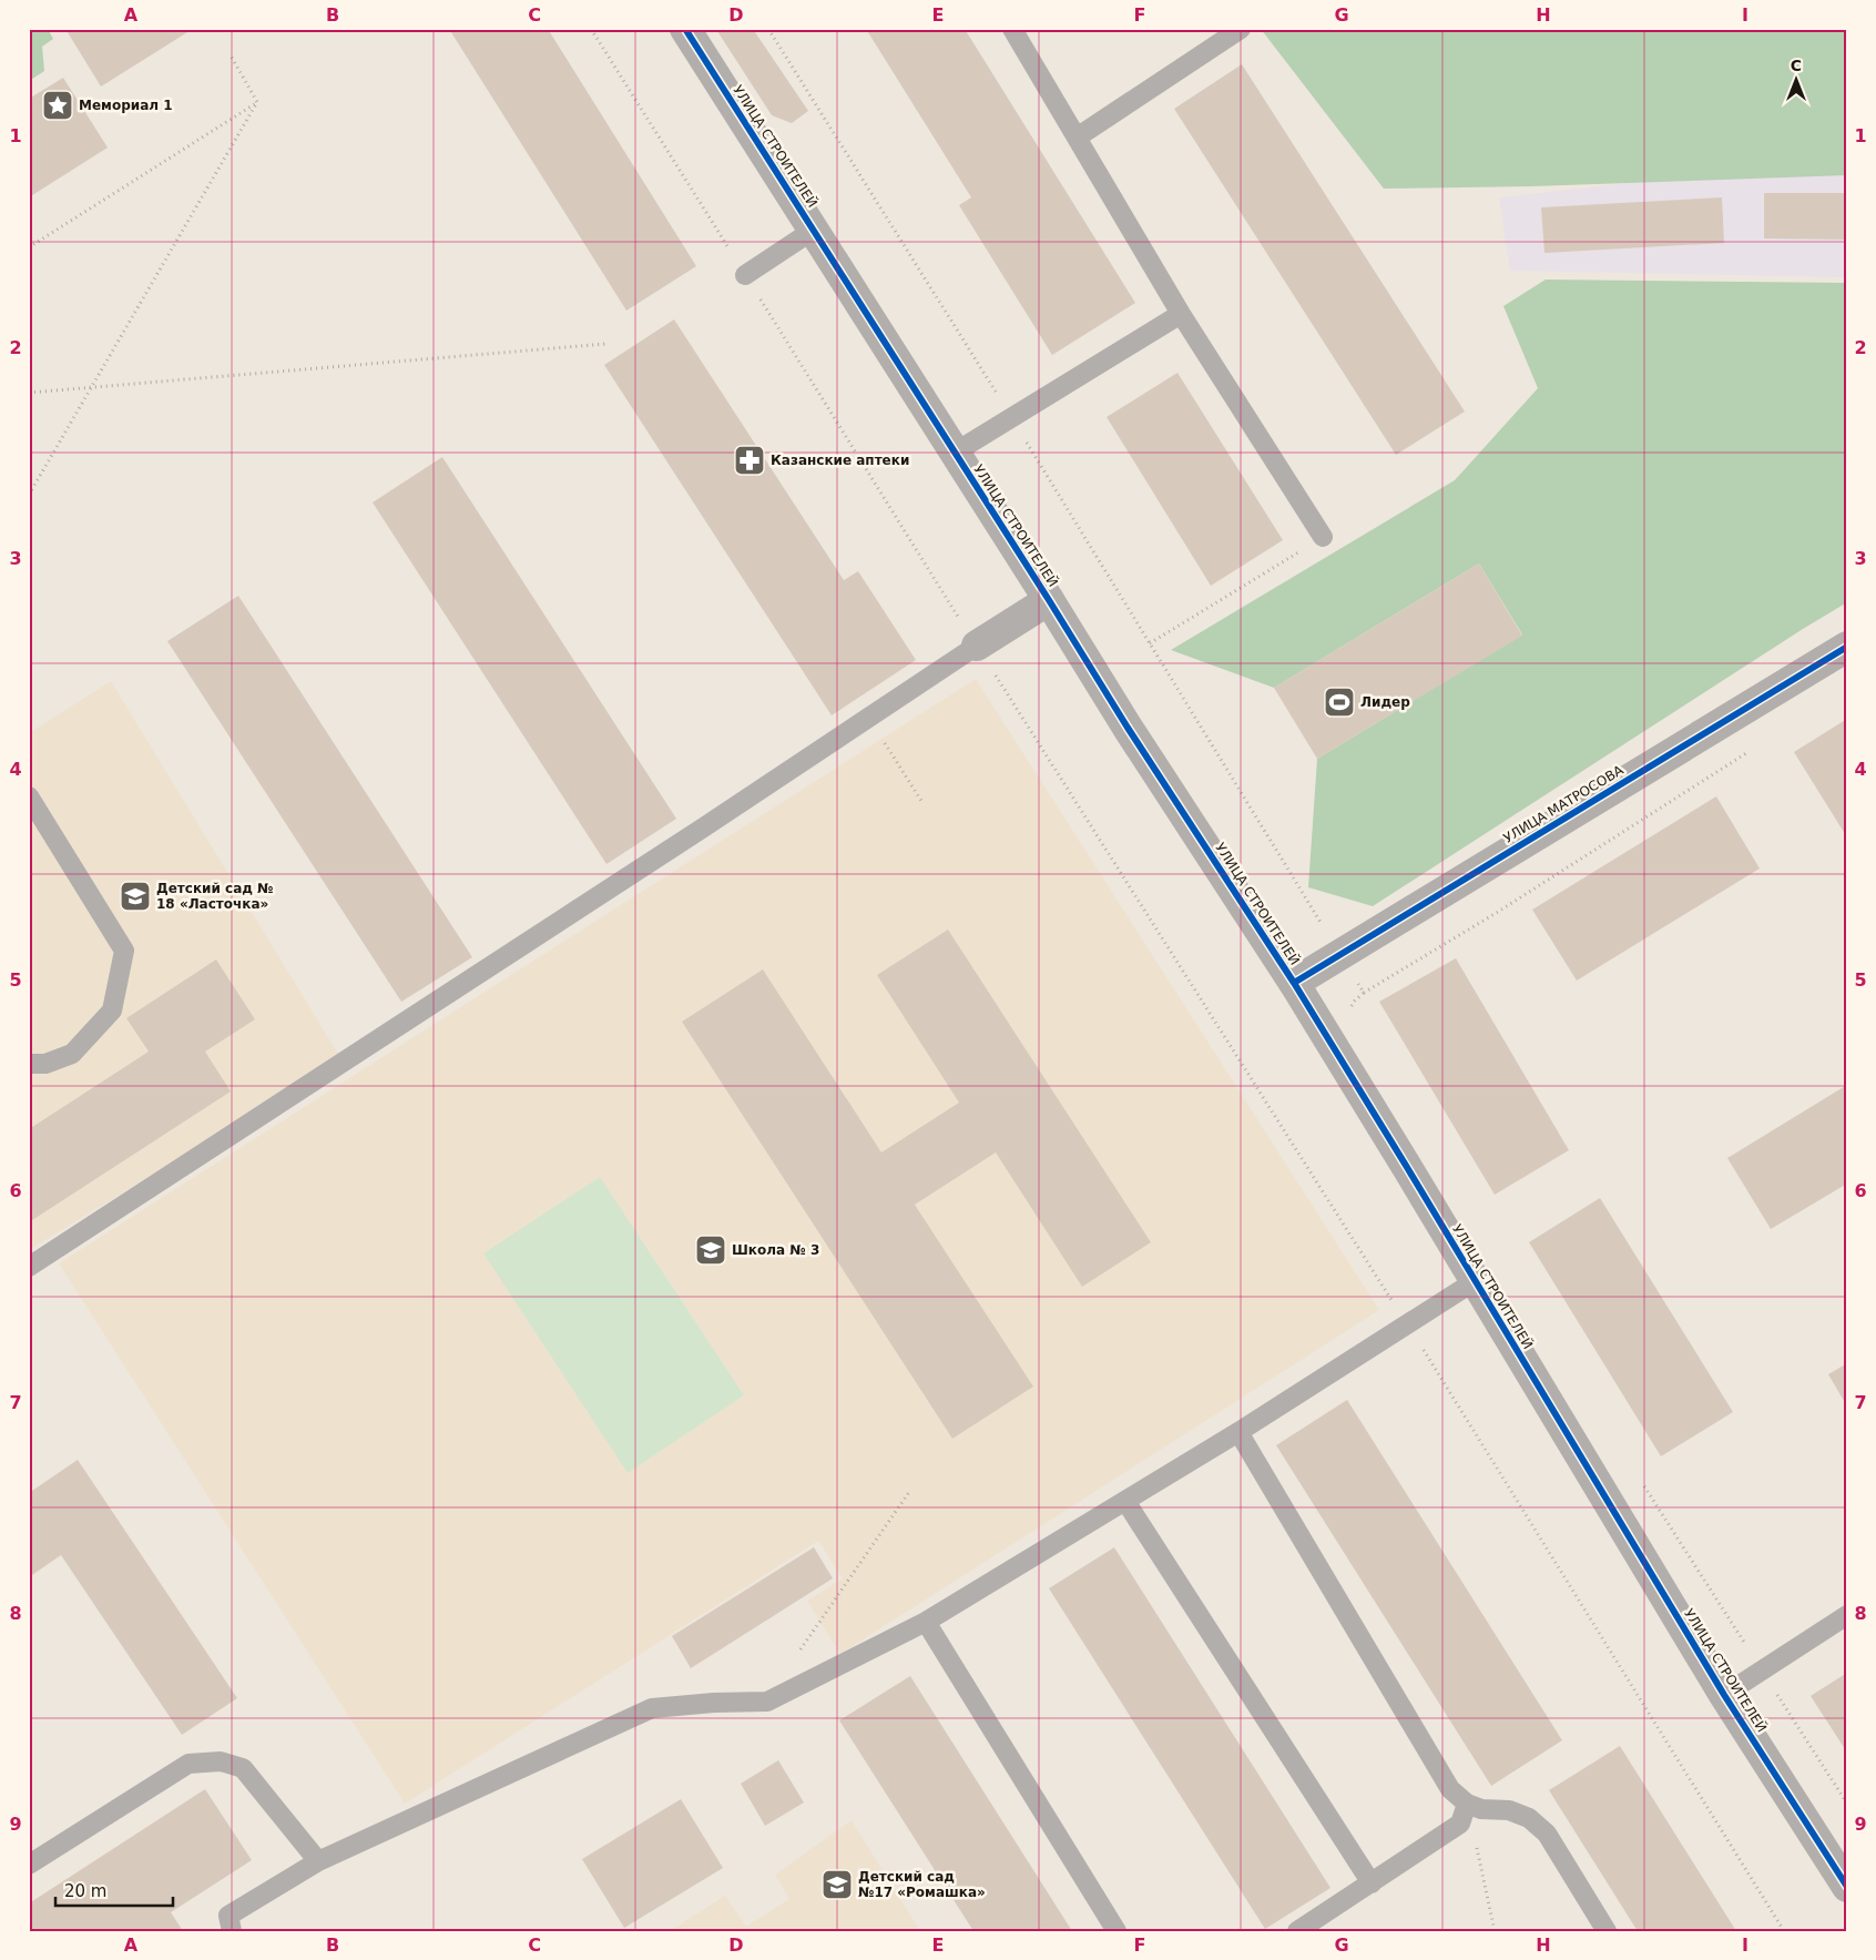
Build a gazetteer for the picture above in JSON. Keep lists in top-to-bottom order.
{
  "streets": {
    "street": ["УЛИЦА СТРОИТЕЛЕЙ", "УЛИЦА МАТРОСОВА"]
  },
  "crossings": [
    ["УЛИЦА СТРОИТЕЛЕЙ", "УЛИЦА МАТРОСОВА"]
  ],
  "places": {
    "place": ["Мемориал 1"],
    "pharmacy": ["Казанские аптеки"],
    "sports": ["Лидер"],
    "school or university": ["Детский сад № 18 «Ласточка»", "Школа № 3", "Детский сад №17 «Ромашка»"]
  },
  "scale_bar": "20 m",
  "north": "top",
  "grid": {
    "columns": [
      "A",
      "B",
      "C",
      "D",
      "E",
      "F",
      "G",
      "H",
      "I"
    ],
    "rows": [
      "1",
      "2",
      "3",
      "4",
      "5",
      "6",
      "7",
      "8",
      "9"
    ]
  }
}
